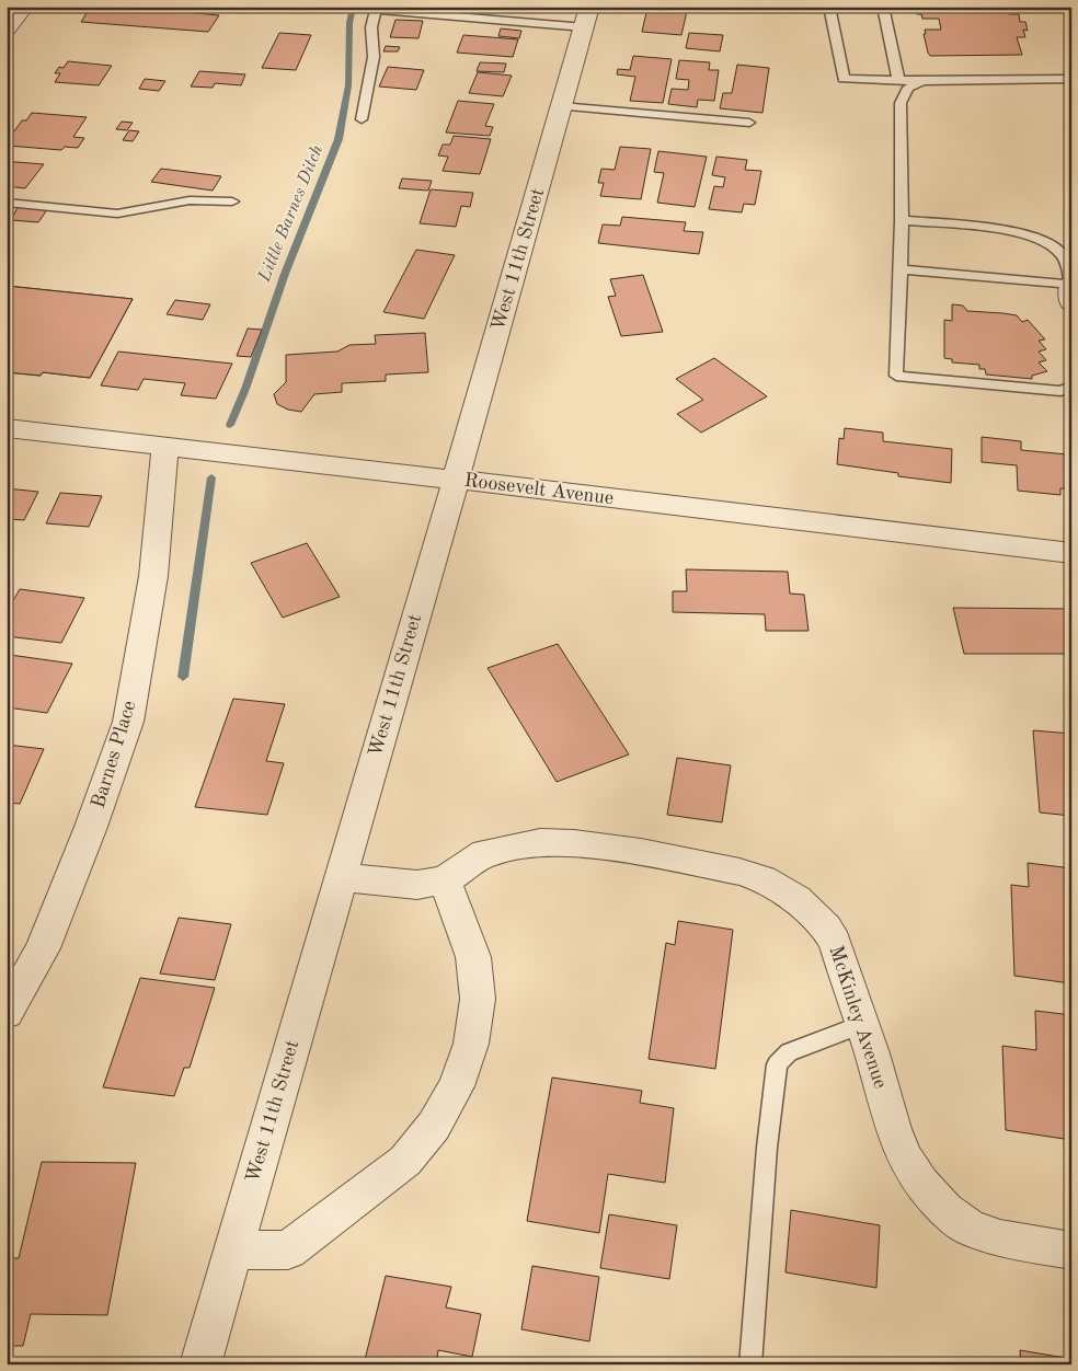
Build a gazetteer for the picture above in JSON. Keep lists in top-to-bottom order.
{
  "streets": {
    "street": [
      "West 11th Street",
      "Roosevelt Avenue",
      "Barnes Place",
      "McKinley Avenue"
    ]
  },
  "crossings": [
    ["West 11th Street", "Roosevelt Avenue"],
    ["West 11th Street", "McKinley Avenue"],
    ["Roosevelt Avenue", "Barnes Place"]
  ],
  "water": ["Little Barnes Ditch"]
}
